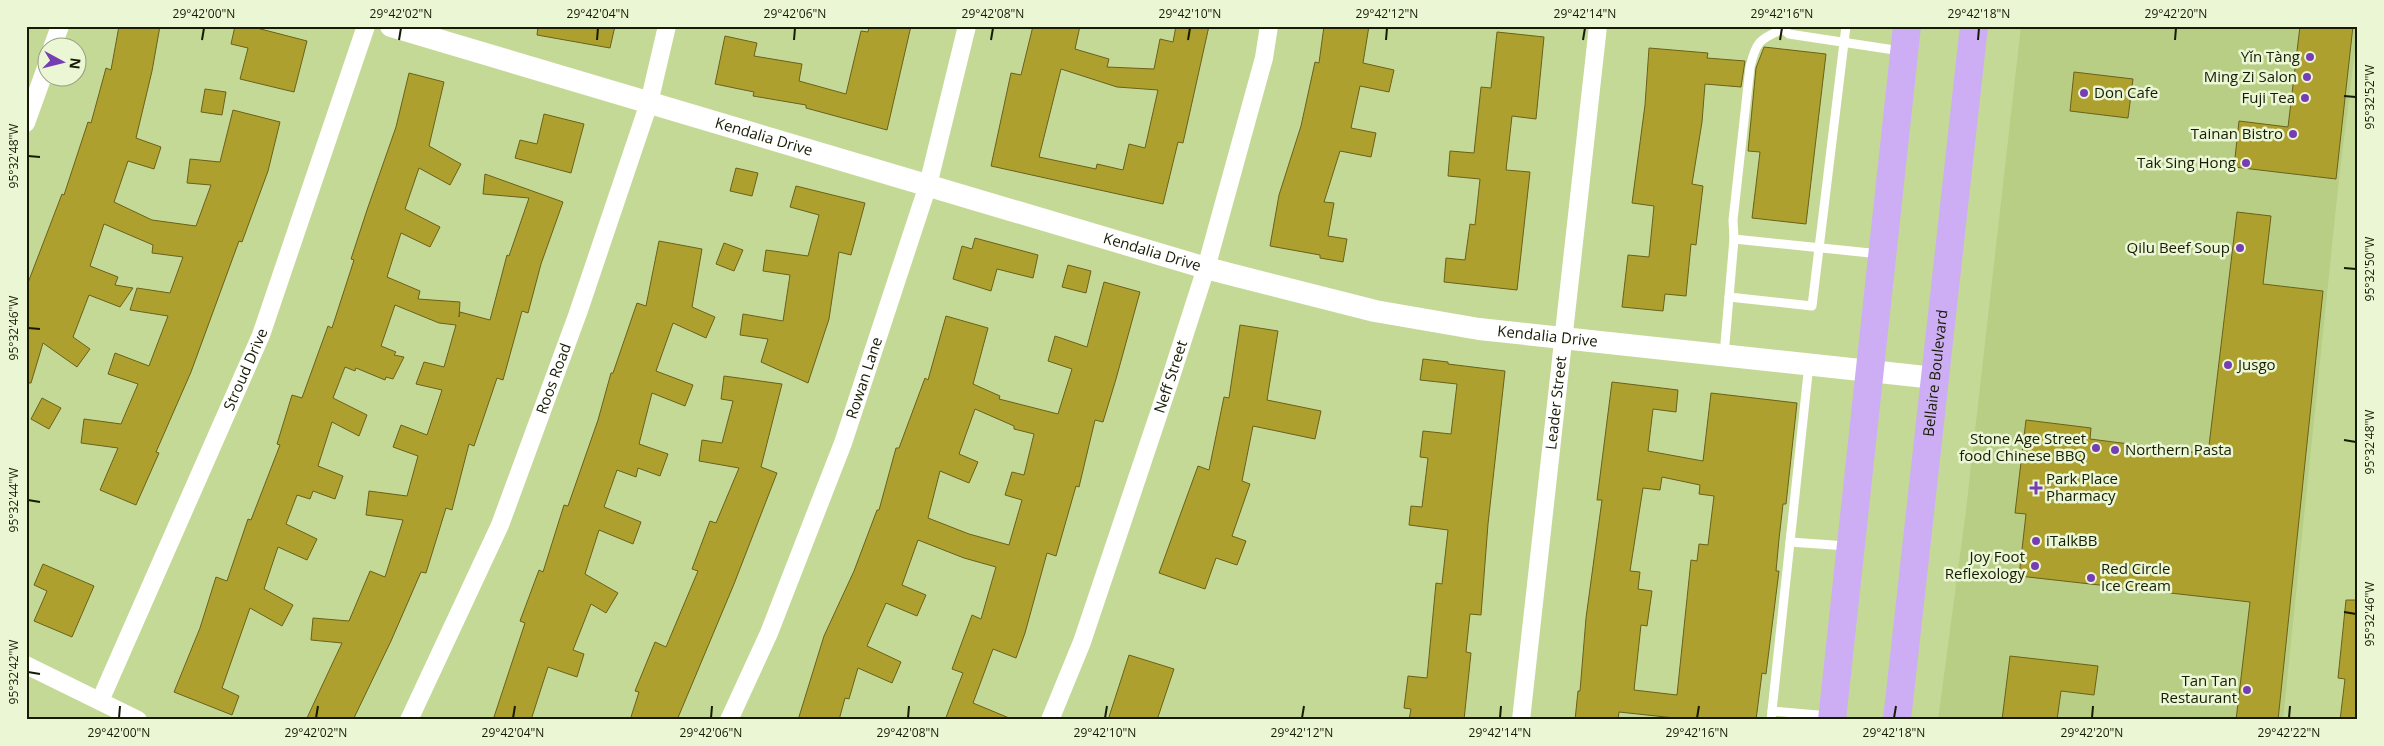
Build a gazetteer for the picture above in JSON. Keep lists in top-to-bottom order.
{
  "streets": {
    "main road": ["Bellaire Boulevard"],
    "street": [
      "Kendalia Drive",
      "Stroud Drive",
      "Neff Street",
      "Rowan Lane",
      "Roos Road",
      "Leader Street"
    ]
  },
  "crossings": [
    ["Kendalia Drive", "Bellaire Boulevard"],
    ["Kendalia Drive", "Neff Street"],
    ["Kendalia Drive", "Rowan Lane"],
    ["Kendalia Drive", "Roos Road"],
    ["Kendalia Drive", "Leader Street"]
  ],
  "places": {
    "other": [
      "Yǐn Tàng",
      "Ming Zi Salon",
      "Don Cafe",
      "Fuji Tea",
      "Tainan Bistro",
      "Tak Sing Hong",
      "Qilu Beef Soup",
      "Jusgo",
      "Stone Age Street food Chinese BBQ",
      "Northern Pasta",
      "iTalkBB",
      "Joy Foot Reflexology",
      "Red Circle Ice Cream",
      "Tan Tan Restaurant"
    ],
    "health": ["Park Place Pharmacy"]
  },
  "north": "right",
  "coordinates": [
    "29°42'00\"N",
    "29°42'02\"N",
    "29°42'04\"N",
    "29°42'06\"N",
    "29°42'08\"N",
    "29°42'10\"N",
    "29°42'12\"N",
    "29°42'14\"N",
    "29°42'16\"N",
    "29°42'18\"N",
    "29°42'20\"N",
    "95°32'52\"W",
    "95°32'48\"W",
    "95°32'50\"W",
    "95°32'46\"W",
    "95°32'44\"W",
    "95°32'42\"W",
    "29°42'22\"N"
  ]
}
